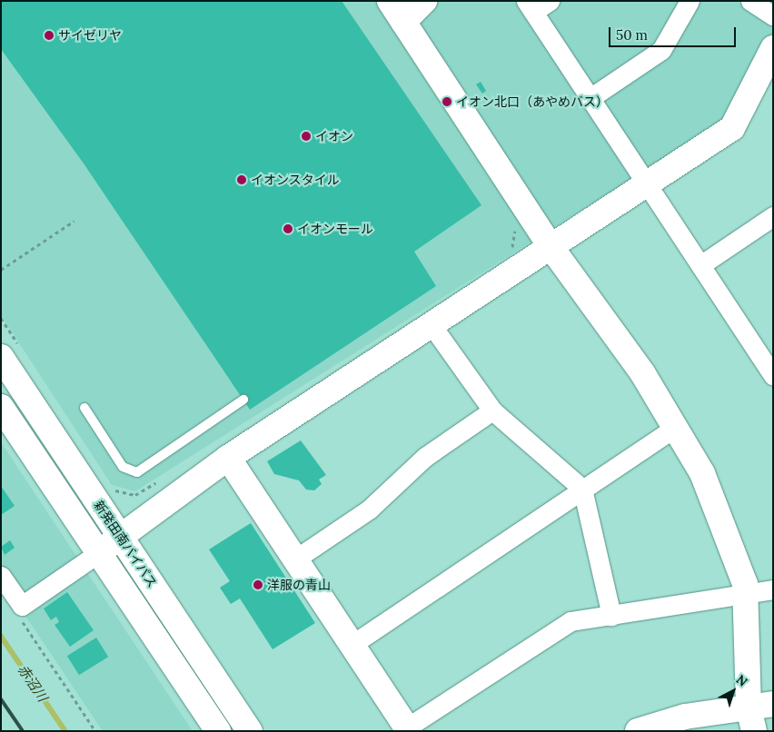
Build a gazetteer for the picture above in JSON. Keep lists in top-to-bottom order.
{
  "streets": {
    "main road": ["新発田南バイパス"]
  },
  "water": ["赤沼川"],
  "places": [
    "サイゼリヤ",
    "イオン北口（あやめバス）",
    "イオン",
    "イオンスタイル",
    "イオンモール",
    "洋服の青山"
  ],
  "scale_bar": "50 m",
  "north": "top right"
}
